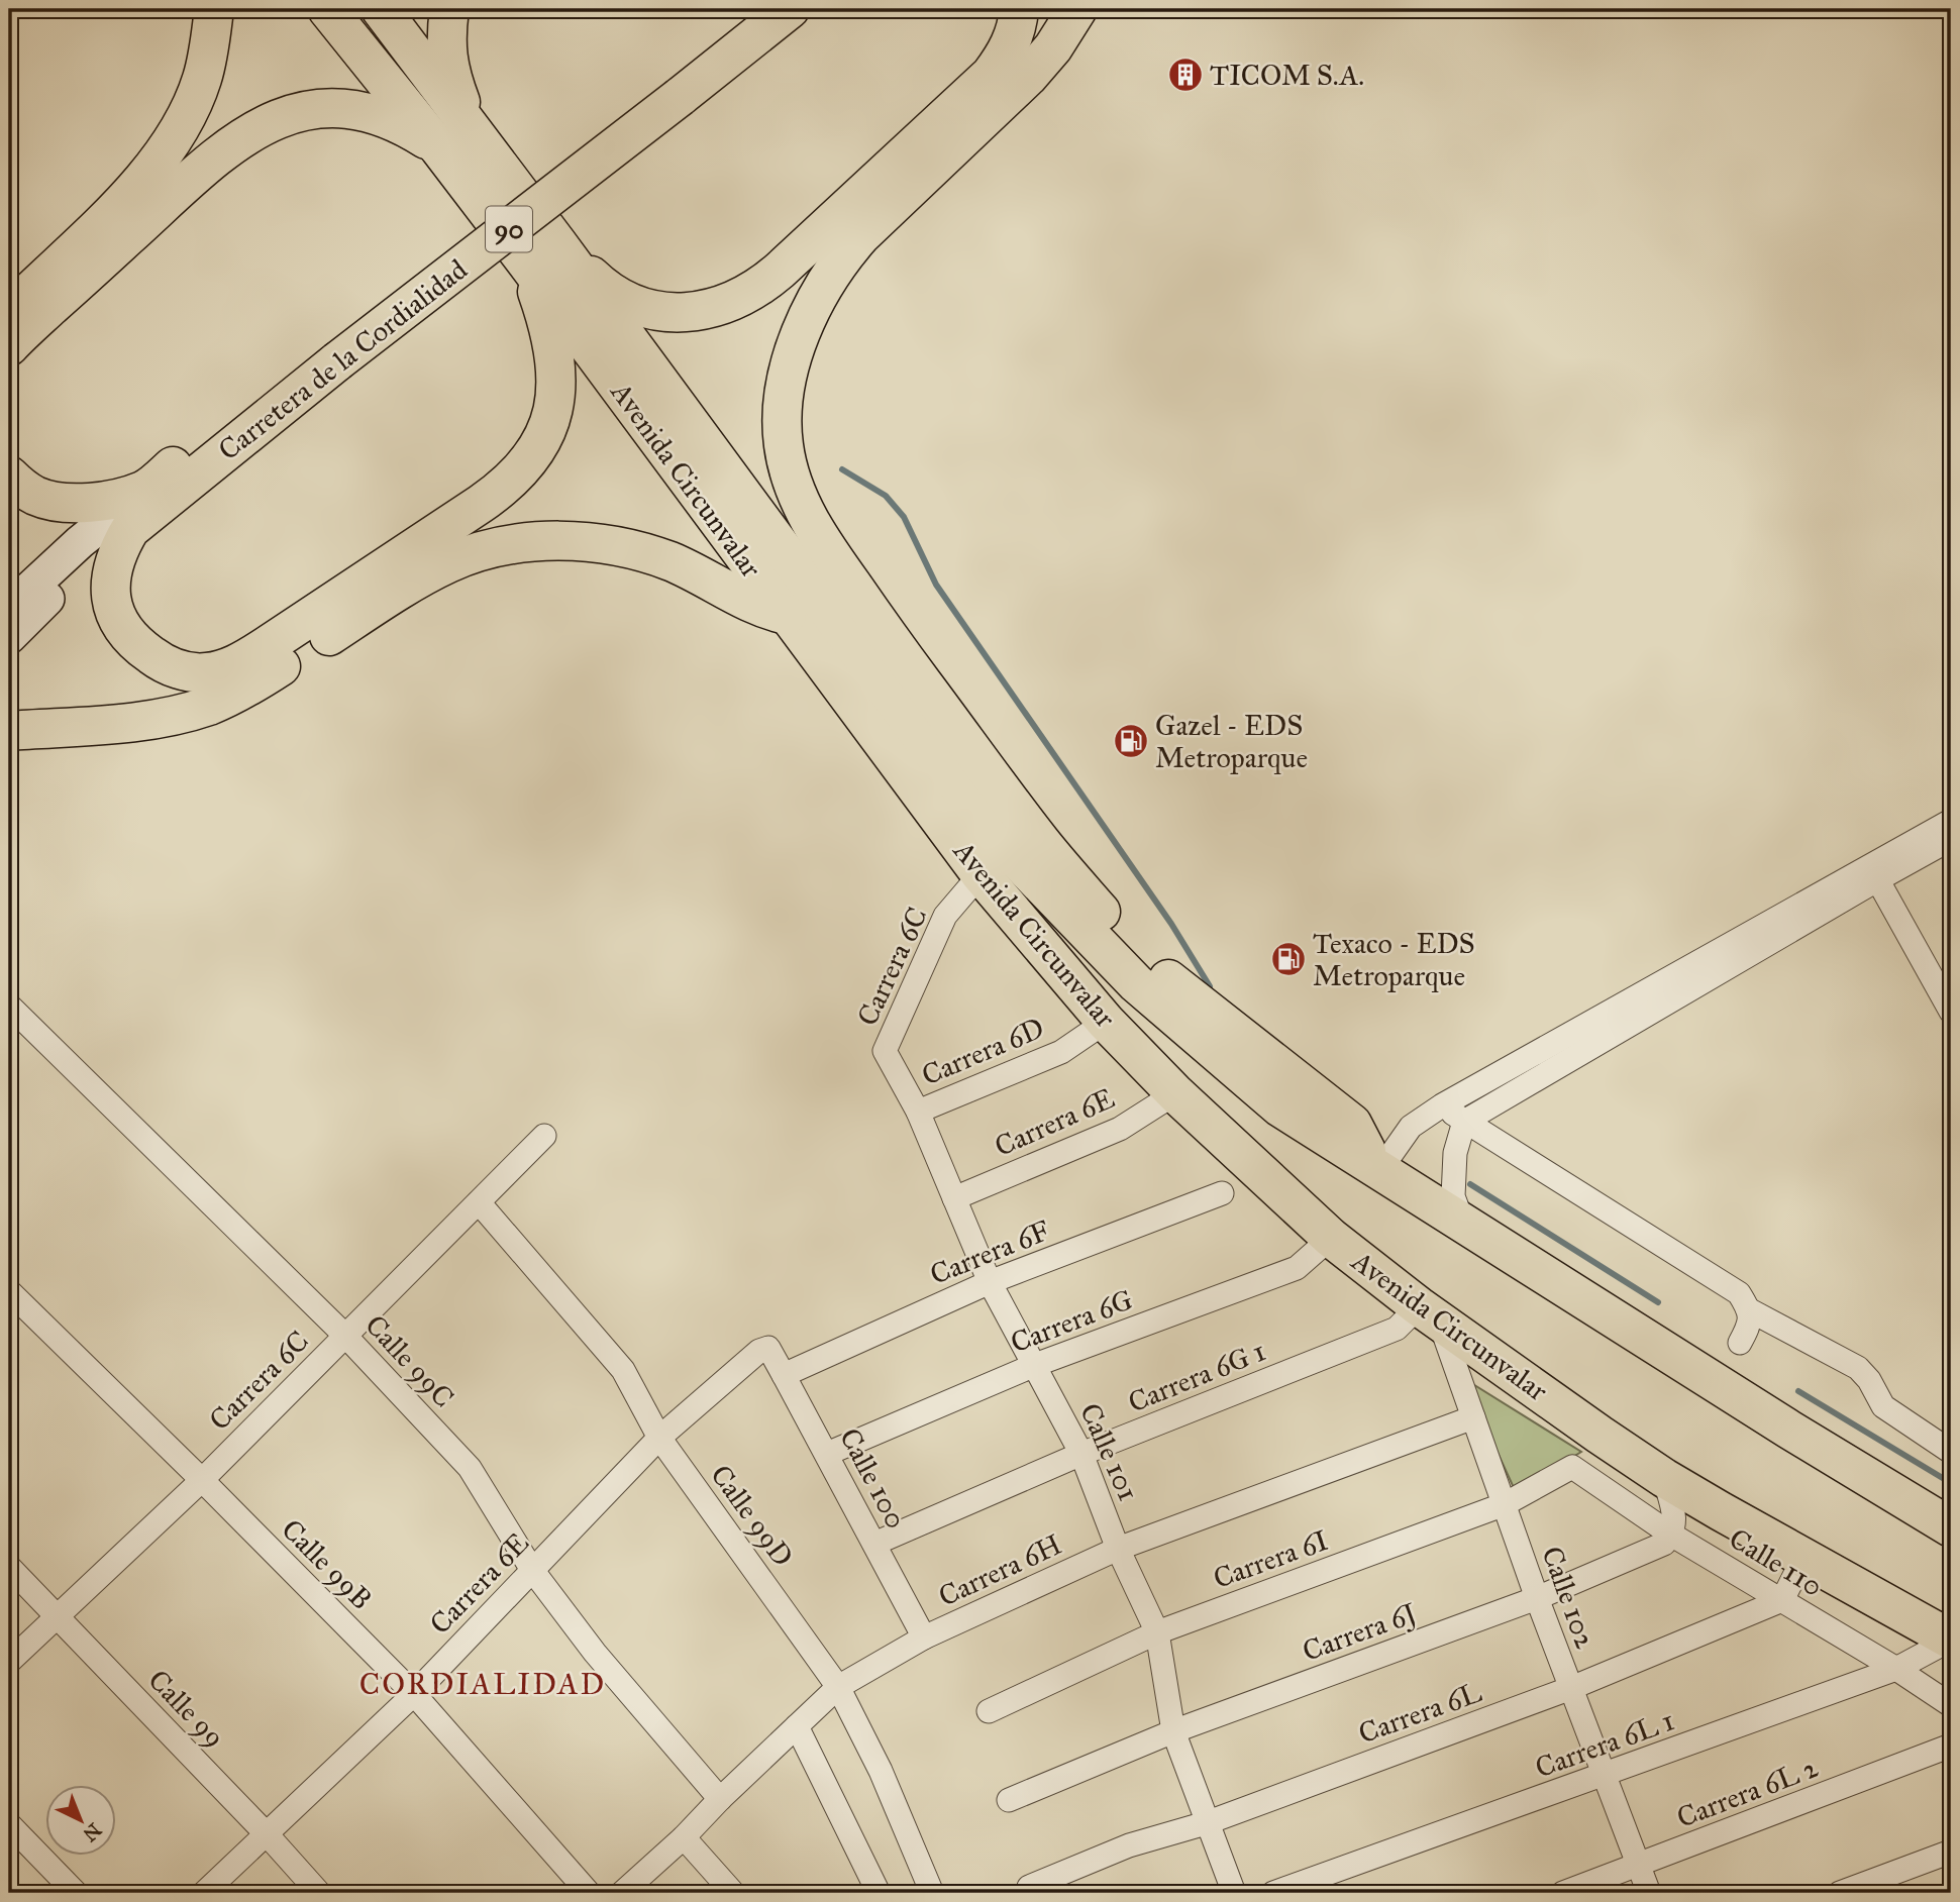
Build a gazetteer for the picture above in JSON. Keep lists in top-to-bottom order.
{
  "streets": {
    "highway": ["90", "Carretera de la Cordialidad", "Avenida Circunvalar"],
    "street": [
      "Carrera 6C",
      "Carrera 6D",
      "Carrera 6E",
      "Carrera 6F",
      "Carrera 6G",
      "Calle 99C",
      "Carrera 6G 1",
      "Calle 101",
      "Calle 100",
      "Calle 99D",
      "Carrera 6I",
      "Calle 110",
      "Calle 99B",
      "Carrera 6H",
      "Calle 102",
      "Carrera 6J",
      "Calle 99",
      "Carrera 6L",
      "Carrera 6L 1",
      "Carrera 6L 2"
    ]
  },
  "crossings": [
    ["Avenida Circunvalar", "Carrera 6C"],
    ["Avenida Circunvalar", "Carrera 6D"],
    ["Avenida Circunvalar", "Carrera 6E"],
    ["Avenida Circunvalar", "Carrera 6G"],
    ["Avenida Circunvalar", "Carrera 6G 1"],
    ["Avenida Circunvalar", "Calle 102"],
    ["Avenida Circunvalar", "Carrera 6L 1"],
    ["Carrera 6C", "Calle 99C"],
    ["Carrera 6C", "Calle 101"],
    ["Carrera 6C", "Calle 99D"],
    ["Carrera 6C", "Calle 99B"],
    ["Carrera 6C", "Calle 99"],
    ["Carrera 6D", "Calle 101"],
    ["Carrera 6E", "Calle 99C"],
    ["Carrera 6E", "Calle 101"],
    ["Carrera 6E", "Calle 100"],
    ["Carrera 6E", "Calle 99D"],
    ["Carrera 6E", "Calle 99B"],
    ["Carrera 6E", "Calle 99"],
    ["Carrera 6F", "Calle 101"],
    ["Carrera 6F", "Calle 100"],
    ["Carrera 6G", "Calle 101"],
    ["Carrera 6G", "Calle 100"],
    ["Calle 99C", "Carrera 6H"],
    ["Carrera 6G 1", "Calle 101"],
    ["Carrera 6G 1", "Calle 100"],
    ["Carrera 6G 1", "Calle 102"],
    ["Calle 101", "Carrera 6I"],
    ["Calle 101", "Carrera 6H"],
    ["Calle 101", "Carrera 6J"],
    ["Calle 101", "Carrera 6L"],
    ["Calle 100", "Carrera 6H"],
    ["Calle 99D", "Carrera 6H"],
    ["Carrera 6I", "Calle 110"],
    ["Carrera 6I", "Calle 102"],
    ["Calle 110", "Carrera 6J"],
    ["Calle 110", "Carrera 6L"],
    ["Calle 110", "Carrera 6L 1"],
    ["Carrera 6H", "Calle 102"],
    ["Calle 102", "Carrera 6J"],
    ["Calle 102", "Carrera 6L"],
    ["Calle 102", "Carrera 6L 1"],
    ["Calle 102", "Carrera 6L 2"]
  ],
  "districts": ["CORDIALIDAD"],
  "places": {
    "building": ["TICOM S.A."],
    "fuel station": ["Gazel - EDS Metroparque", "Texaco - EDS Metroparque"]
  },
  "north": "bottom right"
}
